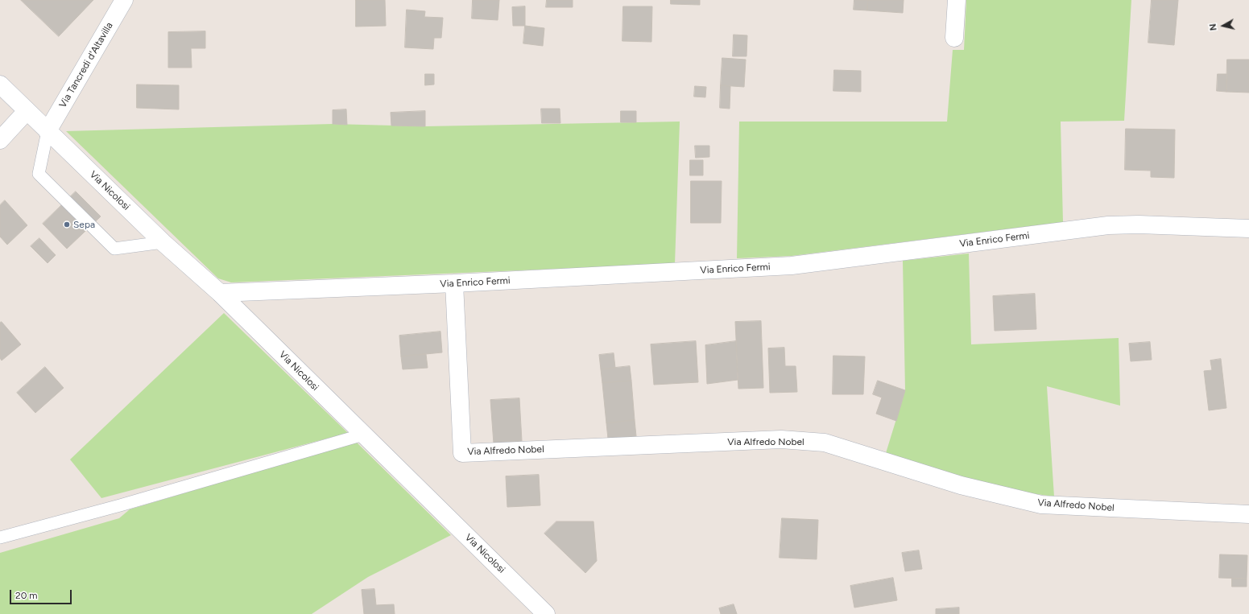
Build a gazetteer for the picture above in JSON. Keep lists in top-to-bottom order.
{
  "streets": {
    "street": [
      "Via Tancredi d'Altavilla",
      "Via Nicolosi",
      "Via Enrico Fermi",
      "Via Alfredo Nobel"
    ]
  },
  "crossings": [
    ["Via Tancredi d'Altavilla", "Via Nicolosi"],
    ["Via Nicolosi", "Via Enrico Fermi"],
    ["Via Enrico Fermi", "Via Alfredo Nobel"]
  ],
  "places": ["Sepa"],
  "scale_bar": "20 m",
  "north": "left"
}
